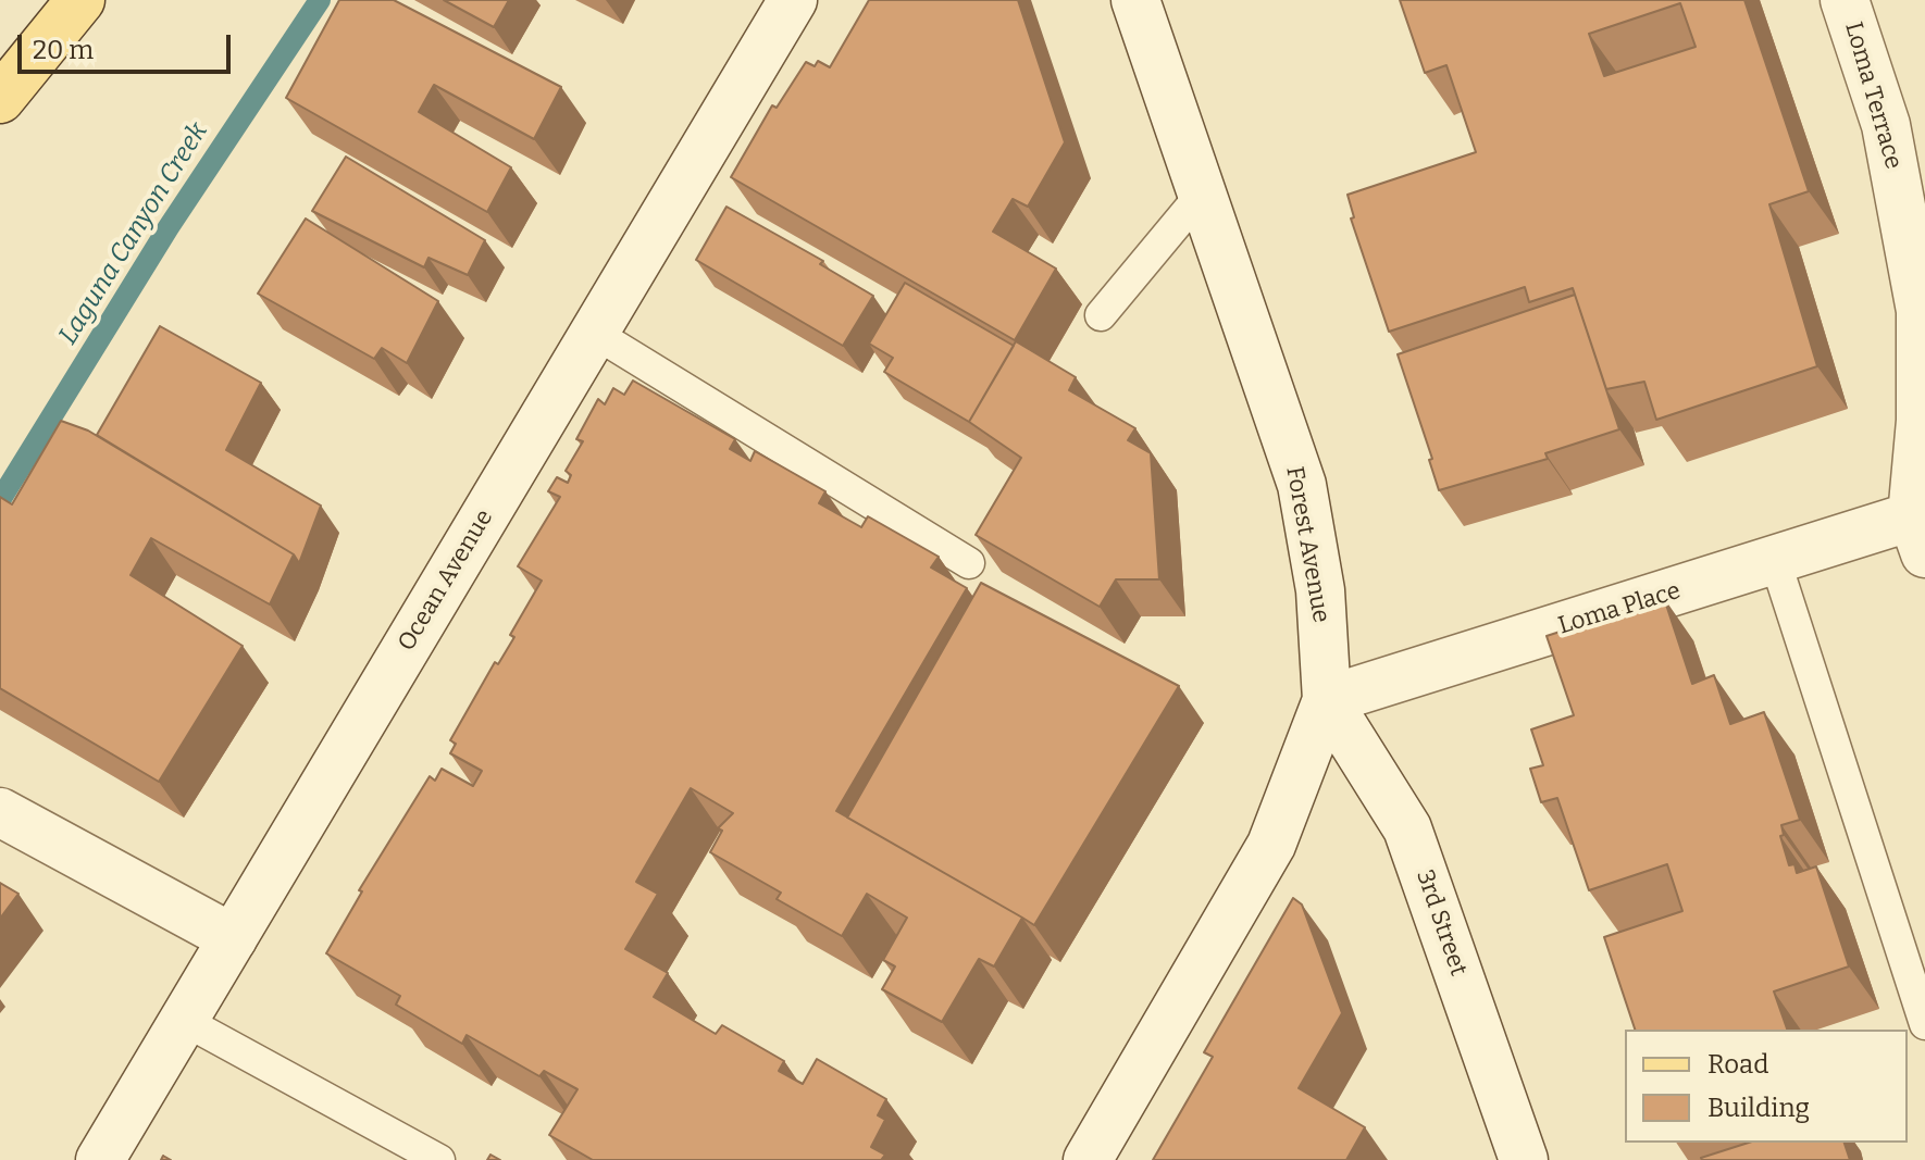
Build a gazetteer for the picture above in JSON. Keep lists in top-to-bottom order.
{
  "streets": {
    "street": [
      "Loma Terrace",
      "Forest Avenue",
      "Ocean Avenue",
      "Loma Place",
      "3rd Street"
    ]
  },
  "crossings": [
    ["Loma Terrace", "Loma Place"],
    ["Forest Avenue", "Loma Place"],
    ["Forest Avenue", "3rd Street"],
    ["Loma Place", "3rd Street"]
  ],
  "water": ["Laguna Canyon Creek"],
  "legend": ["Road", "Building"],
  "scale_bar": "20 m"
}
